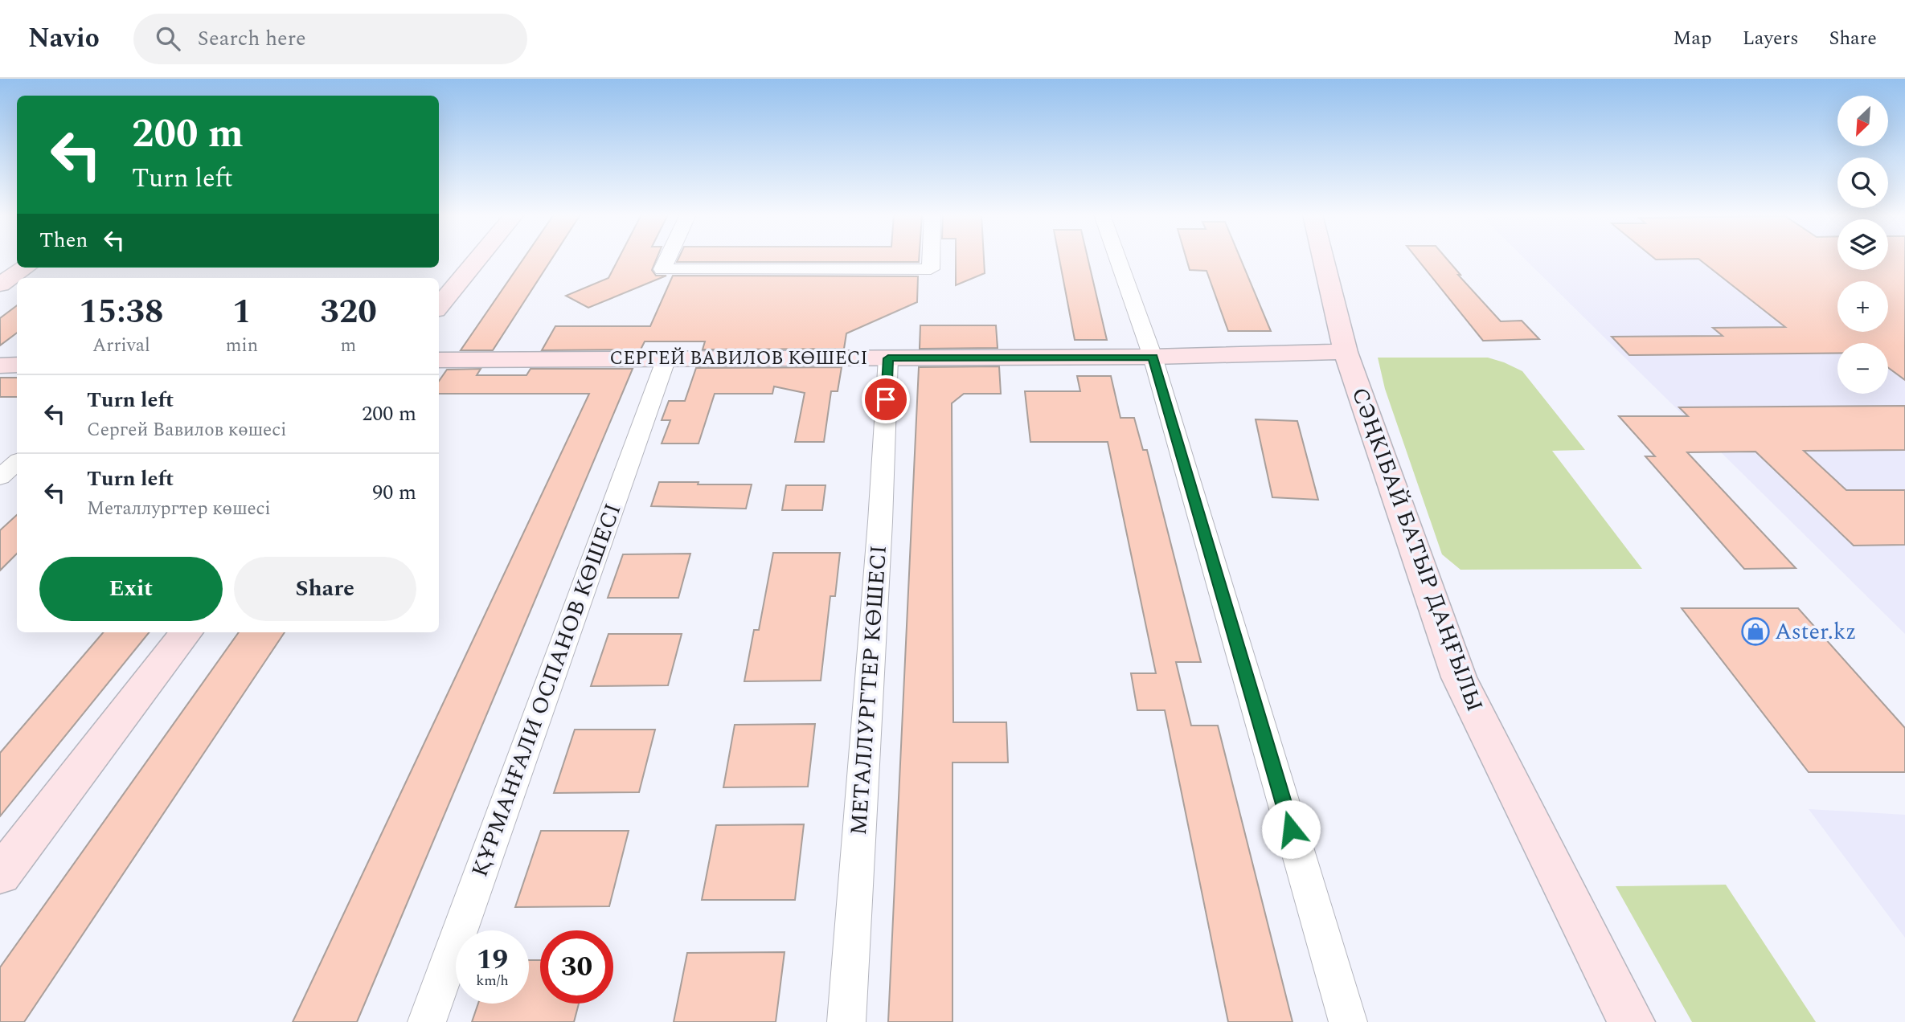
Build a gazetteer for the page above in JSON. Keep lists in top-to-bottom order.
{
  "streets": {
    "street": [
      "СЕРГЕЙ ВАВИЛОВ КӨШЕСІ",
      "СӘҢКІБАЙ БАТЫР ДАҢҒЫЛЫ",
      "ҚҰРМАНҒАЛИ ОСПАНОВ КӨШЕСІ",
      "МЕТАЛЛУРГТЕР КӨШЕСІ"
    ]
  },
  "crossings": [
    ["СЕРГЕЙ ВАВИЛОВ КӨШЕСІ", "СӘҢКІБАЙ БАТЫР ДАҢҒЫЛЫ"],
    ["СЕРГЕЙ ВАВИЛОВ КӨШЕСІ", "ҚҰРМАНҒАЛИ ОСПАНОВ КӨШЕСІ"],
    ["СЕРГЕЙ ВАВИЛОВ КӨШЕСІ", "МЕТАЛЛУРГТЕР КӨШЕСІ"]
  ],
  "places": {
    "shop": ["Aster.kz"]
  },
  "north": "bottom left",
  "page": {
    "header": "Navio",
    "search": "Search here",
    "nav": ["Map", "Layers", "Share"],
    "map_buttons": ["+", "−"],
    "turn": ["200 m", "Turn left"],
    "then": "Then",
    "eta": [
      "15:38",
      "Arrival",
      "1",
      "min",
      "320",
      "m"
    ],
    "list": [
      {
        "name": "Turn left",
        "note": "Сергей Вавилов көшесі",
        "value": "200 m"
      },
      {
        "name": "Turn left",
        "note": "Металлургтер көшесі",
        "value": "90 m"
      }
    ],
    "buttons": ["Exit", "Share"],
    "speed": "19 km/h",
    "limit": "30"
  }
}
